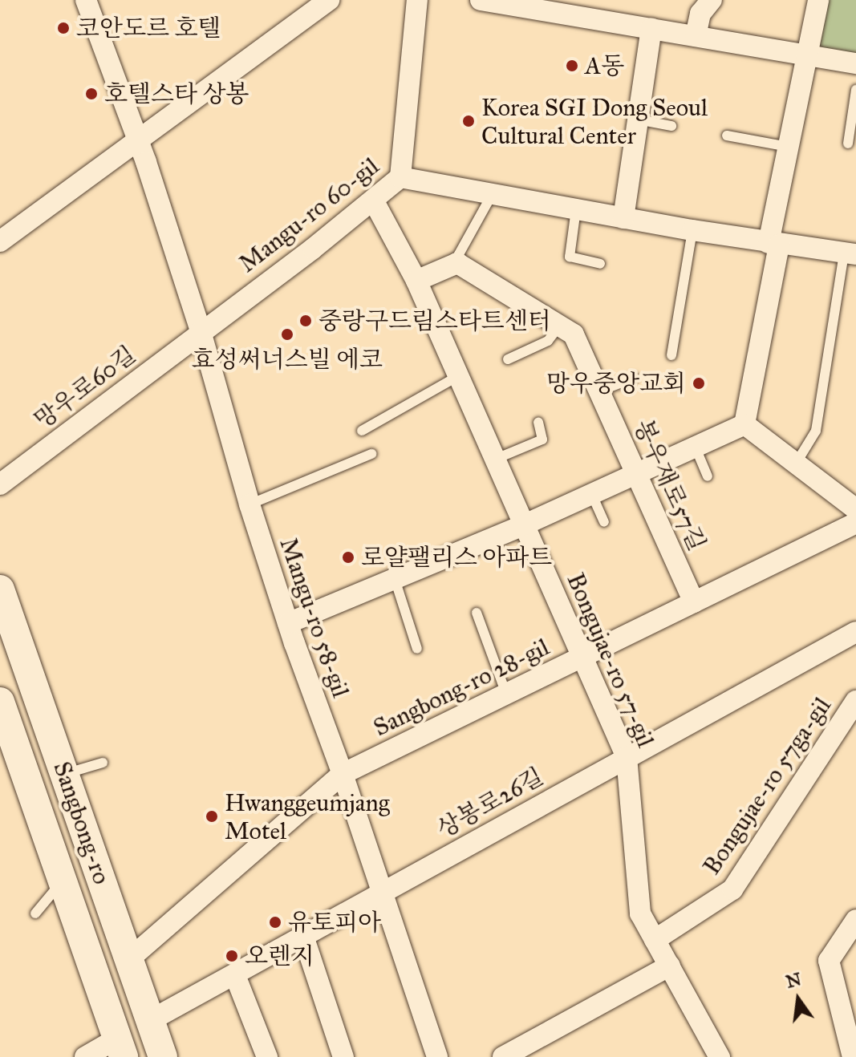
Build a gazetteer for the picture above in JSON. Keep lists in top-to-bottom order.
{
  "streets": {
    "main road": ["Sangbong-ro"],
    "street": [
      "Mangu-ro 60-gil",
      "망우로60길",
      "봉우재로57길",
      "Mangu-ro 58-gil",
      "Bongujae-ro 57-gil",
      "Sangbong-ro 28-gil",
      "Bongujae-ro 57ga-gil",
      "상봉로26길"
    ]
  },
  "crossings": [
    ["Mangu-ro 60-gil", "망우로60길"],
    ["Mangu-ro 60-gil", "Mangu-ro 58-gil"],
    ["Mangu-ro 60-gil", "Bongujae-ro 57-gil"],
    ["망우로60길", "Mangu-ro 58-gil"],
    ["봉우재로57길", "Sangbong-ro 28-gil"],
    ["Mangu-ro 58-gil", "Sangbong-ro 28-gil"],
    ["Mangu-ro 58-gil", "상봉로26길"],
    ["Bongujae-ro 57-gil", "Sangbong-ro 28-gil"],
    ["Bongujae-ro 57-gil", "Bongujae-ro 57ga-gil"],
    ["Bongujae-ro 57-gil", "상봉로26길"],
    ["Sangbong-ro 28-gil", "Sangbong-ro"],
    ["상봉로26길", "Sangbong-ro"]
  ],
  "places": [
    "코안도르 호텔",
    "A동",
    "호텔스타 상봉",
    "Korea SGI Dong Seoul Cultural Center",
    "중랑구드림스타트센터",
    "효성써너스빌 에코",
    "망우중앙교회",
    "로얄팰리스 아파트",
    "Hwanggeumjang Motel",
    "유토피아",
    "오렌지"
  ],
  "north": "top"
}
